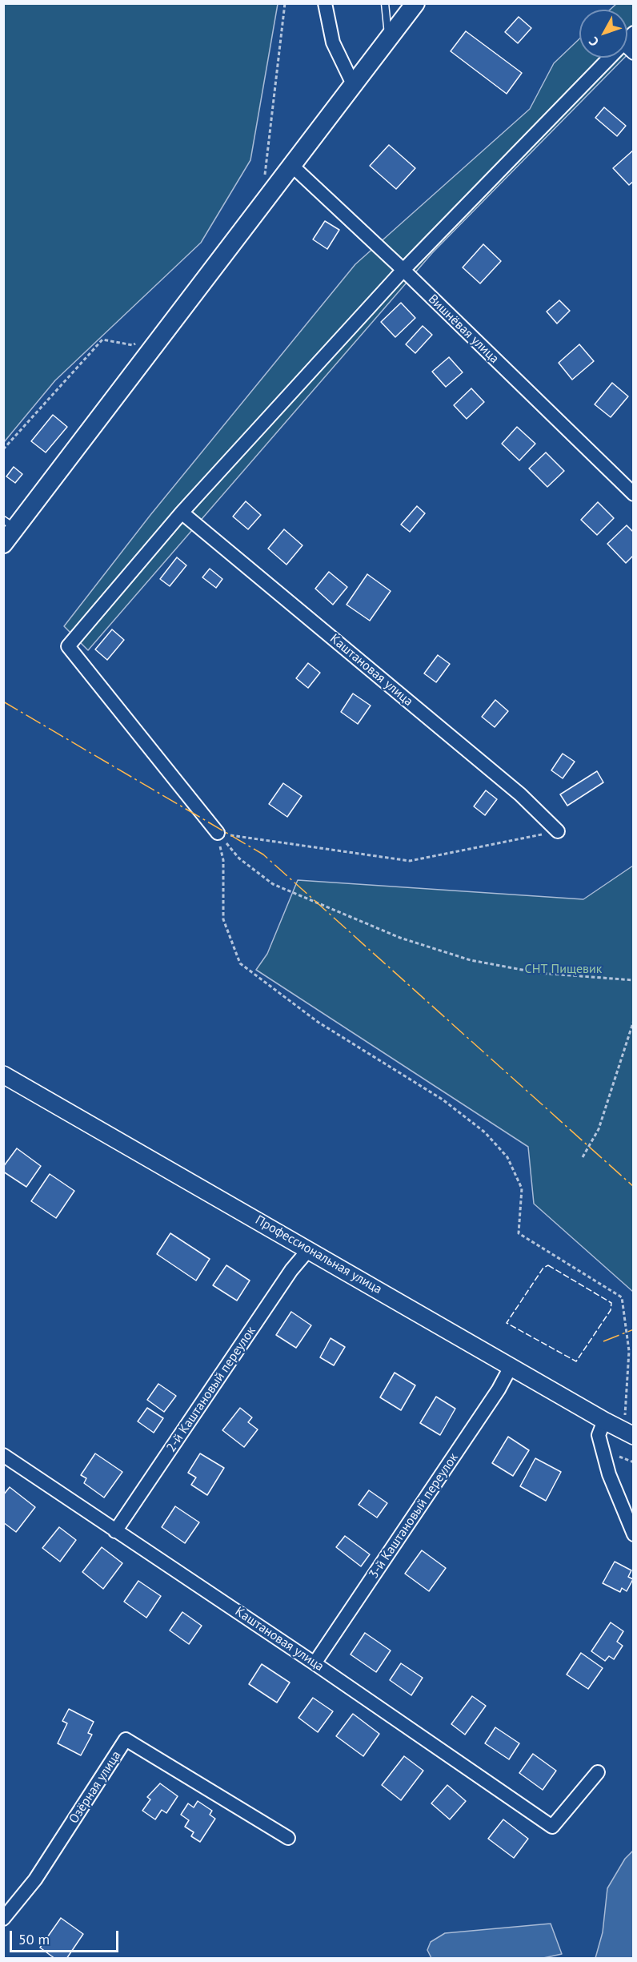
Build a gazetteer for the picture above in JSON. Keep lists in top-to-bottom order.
{
  "streets": {
    "street": [
      "Вишнёвая улица",
      "Каштановая улица",
      "Профессиональная улица",
      "2-й Каштановый переулок",
      "3-й Каштановый переулок",
      "Озёрная улица"
    ]
  },
  "crossings": [
    ["Каштановая улица", "2-й Каштановый переулок"],
    ["Каштановая улица", "3-й Каштановый переулок"],
    ["Профессиональная улица", "2-й Каштановый переулок"],
    ["Профессиональная улица", "3-й Каштановый переулок"]
  ],
  "parks": ["СНТ Пищевик"],
  "scale_bar": "50 m",
  "north": "bottom left"
}
